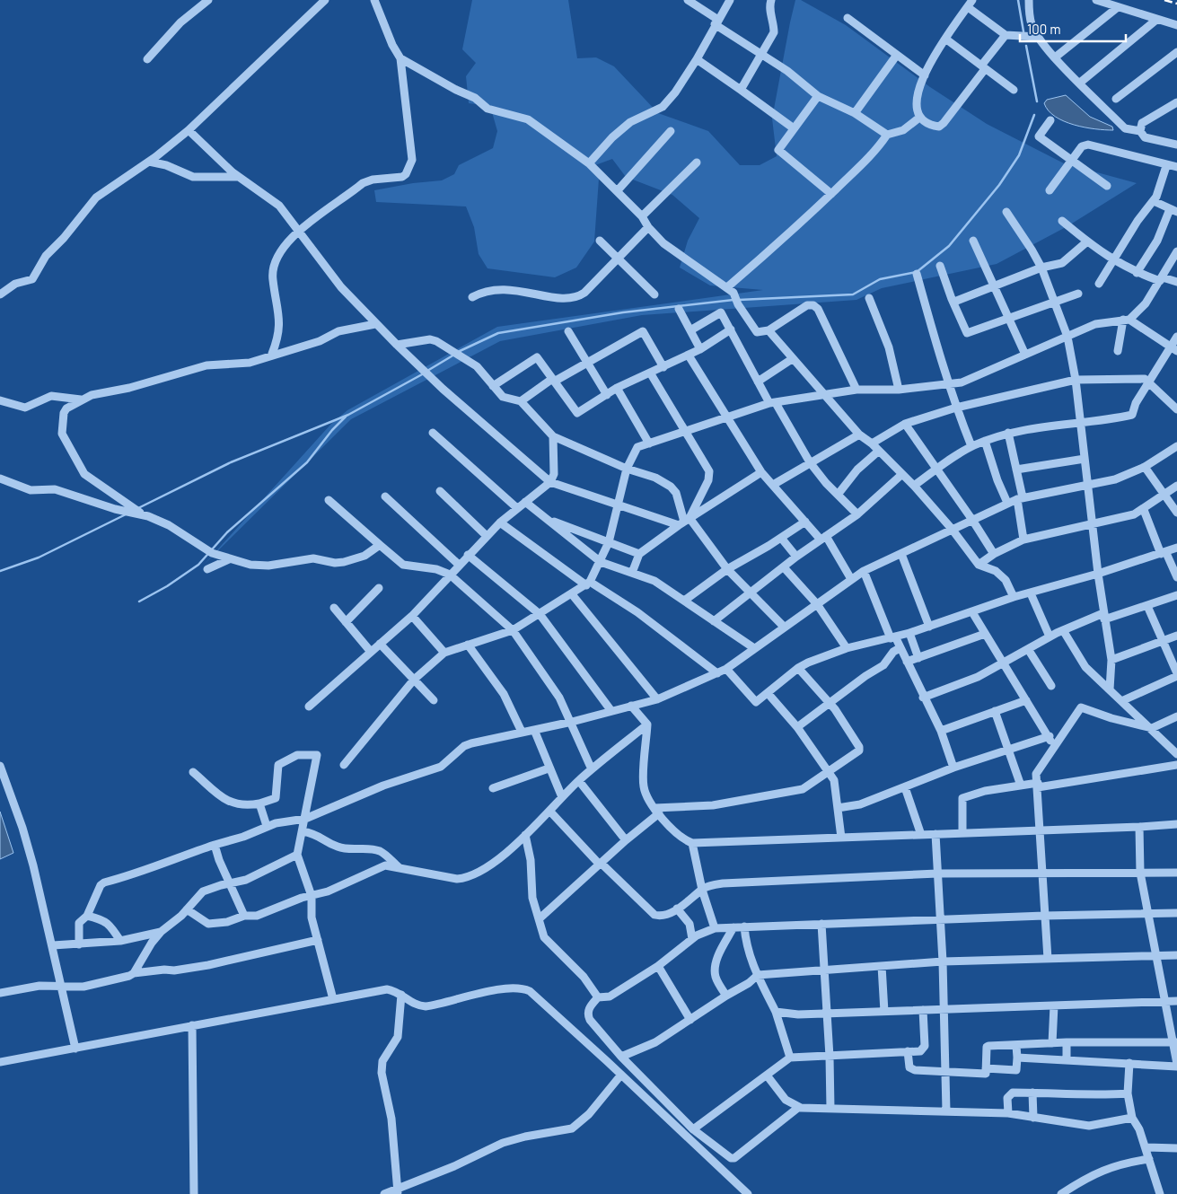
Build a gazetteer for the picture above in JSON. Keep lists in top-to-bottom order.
{
  "scale_bar": "100 m"
}
